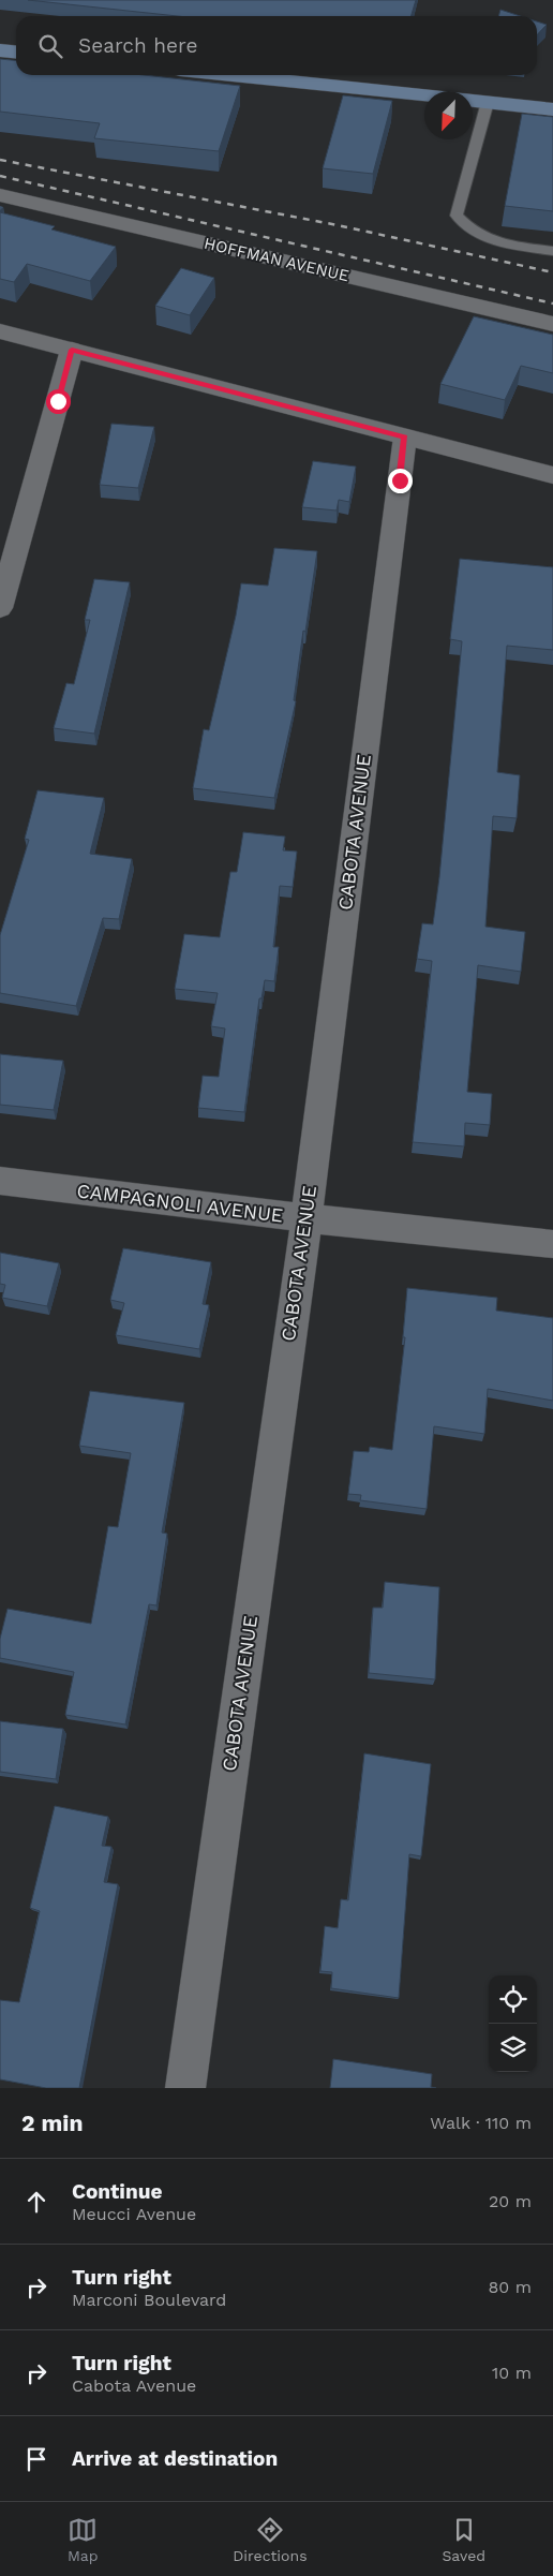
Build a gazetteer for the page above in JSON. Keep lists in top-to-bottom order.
{
  "streets": {
    "street": ["HOFFMAN AVENUE", "CABOTA AVENUE", "CAMPAGNOLI AVENUE"]
  },
  "crossings": [
    ["CABOTA AVENUE", "CAMPAGNOLI AVENUE"]
  ],
  "north": "bottom left",
  "page": {
    "search": "Search here",
    "heading": ["2 min", "Walk · 110 m"],
    "list": [
      ["Continue", "Meucci Avenue", "20 m"],
      ["Turn right", "Marconi Boulevard", "80 m"],
      ["Turn right", "Cabota Avenue", "10 m"],
      "Arrive at destination"
    ],
    "nav": ["Map", "Directions", "Saved"]
  }
}
